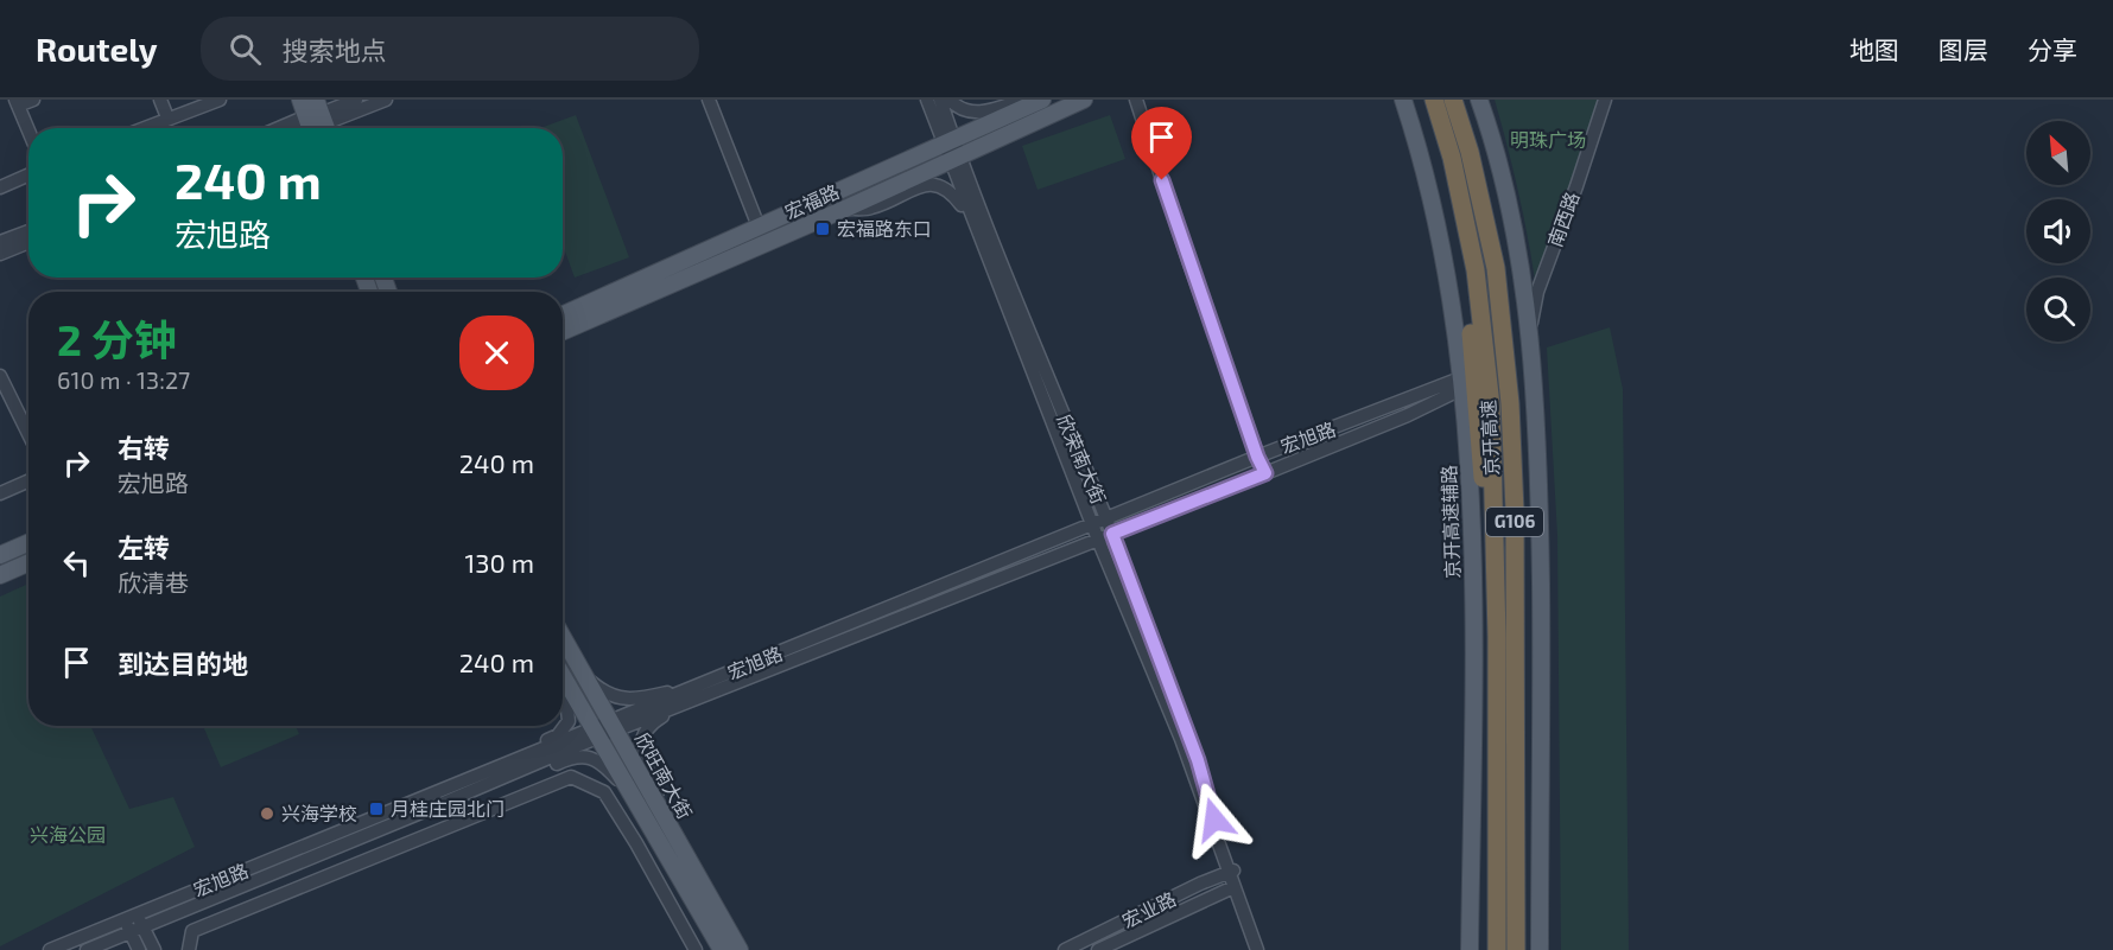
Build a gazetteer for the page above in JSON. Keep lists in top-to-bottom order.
{
  "streets": {
    "highway": ["京开高速", "G106"],
    "main road": ["宏福路", "京开高速辅路", "欣旺南大街"],
    "street": [
      "南西路",
      "宏旭路",
      "欣荣南大街",
      "宏业路"
    ]
  },
  "crossings": [
    ["宏福路", "欣荣南大街"],
    ["宏旭路", "欣荣南大街"],
    ["宏旭路", "京开高速辅路"],
    ["宏旭路", "欣旺南大街"],
    ["欣荣南大街", "宏业路"]
  ],
  "parks": ["明珠广场", "兴海公园"],
  "places": {
    "transit": ["宏福路东口", "月桂庄园北门"],
    "other": ["兴海学校"]
  },
  "north": "top left",
  "page": {
    "header": "Routely",
    "search": "搜索地点",
    "nav": ["地图", "图层", "分享"],
    "turn": ["240 m", "宏旭路"],
    "heading": ["2 分钟", "610 m · 13:27"],
    "list": [
      {
        "name": "右转",
        "note": "宏旭路",
        "value": "240 m"
      },
      {
        "name": "左转",
        "note": "欣清巷",
        "value": "130 m"
      },
      {
        "name": "到达目的地",
        "value": "240 m"
      }
    ]
  }
}
